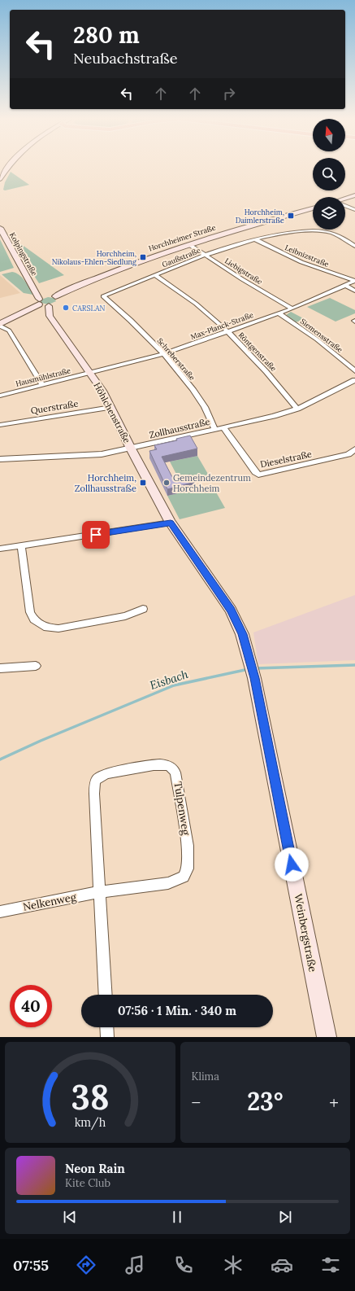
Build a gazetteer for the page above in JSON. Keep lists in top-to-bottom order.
{
  "streets": {
    "main road": [
      "Horchheimer Straße",
      "Kolpingstraße",
      "Höhlchenstraße",
      "Weinbergstraße"
    ],
    "street": [
      "Leibnizstraße",
      "Gaußstraße",
      "Liebigstraße",
      "Max-Planck-Straße",
      "Siemensstraße",
      "Röntgenstraße",
      "Schreberstraße",
      "Hausmühlstraße",
      "Querstraße",
      "Zollhausstraße",
      "Dieselstraße",
      "Tulpenweg",
      "Nelkenweg"
    ]
  },
  "crossings": [
    ["Horchheimer Straße", "Kolpingstraße"],
    ["Horchheimer Straße", "Liebigstraße"],
    ["Horchheimer Straße", "Höhlchenstraße"],
    ["Kolpingstraße", "Höhlchenstraße"],
    ["Leibnizstraße", "Gaußstraße"],
    ["Leibnizstraße", "Max-Planck-Straße"],
    ["Gaußstraße", "Liebigstraße"],
    ["Gaußstraße", "Röntgenstraße"],
    ["Gaußstraße", "Schreberstraße"],
    ["Liebigstraße", "Max-Planck-Straße"],
    ["Max-Planck-Straße", "Siemensstraße"],
    ["Max-Planck-Straße", "Röntgenstraße"],
    ["Max-Planck-Straße", "Schreberstraße"],
    ["Max-Planck-Straße", "Hausmühlstraße"],
    ["Max-Planck-Straße", "Höhlchenstraße"],
    ["Röntgenstraße", "Zollhausstraße"],
    ["Schreberstraße", "Zollhausstraße"],
    ["Hausmühlstraße", "Höhlchenstraße"],
    ["Querstraße", "Höhlchenstraße"],
    ["Höhlchenstraße", "Zollhausstraße"],
    ["Höhlchenstraße", "Weinbergstraße"],
    ["Zollhausstraße", "Dieselstraße"],
    ["Tulpenweg", "Nelkenweg"]
  ],
  "water": ["Eisbach"],
  "places": {
    "transit": ["Horchheim, Daimlerstraße", "Horchheim, Nikolaus-Ehlen-Siedlung", "Horchheim, Zollhausstraße"],
    "other": ["CARSLAN", "Gemeindezentrum Horchheim"]
  },
  "north": "top",
  "page": {
    "turn": ["280 m", "Neubachstraße"],
    "limit": "40",
    "trip": "07:56 · 1 Min. · 340 m",
    "tile": "Klima",
    "heat": ["−", "23°", "+"],
    "song": ["Neon Rain", "Kite Club"],
    "tabs": "07:55",
    "gauge": ["38", "km/h"]
  }
}
